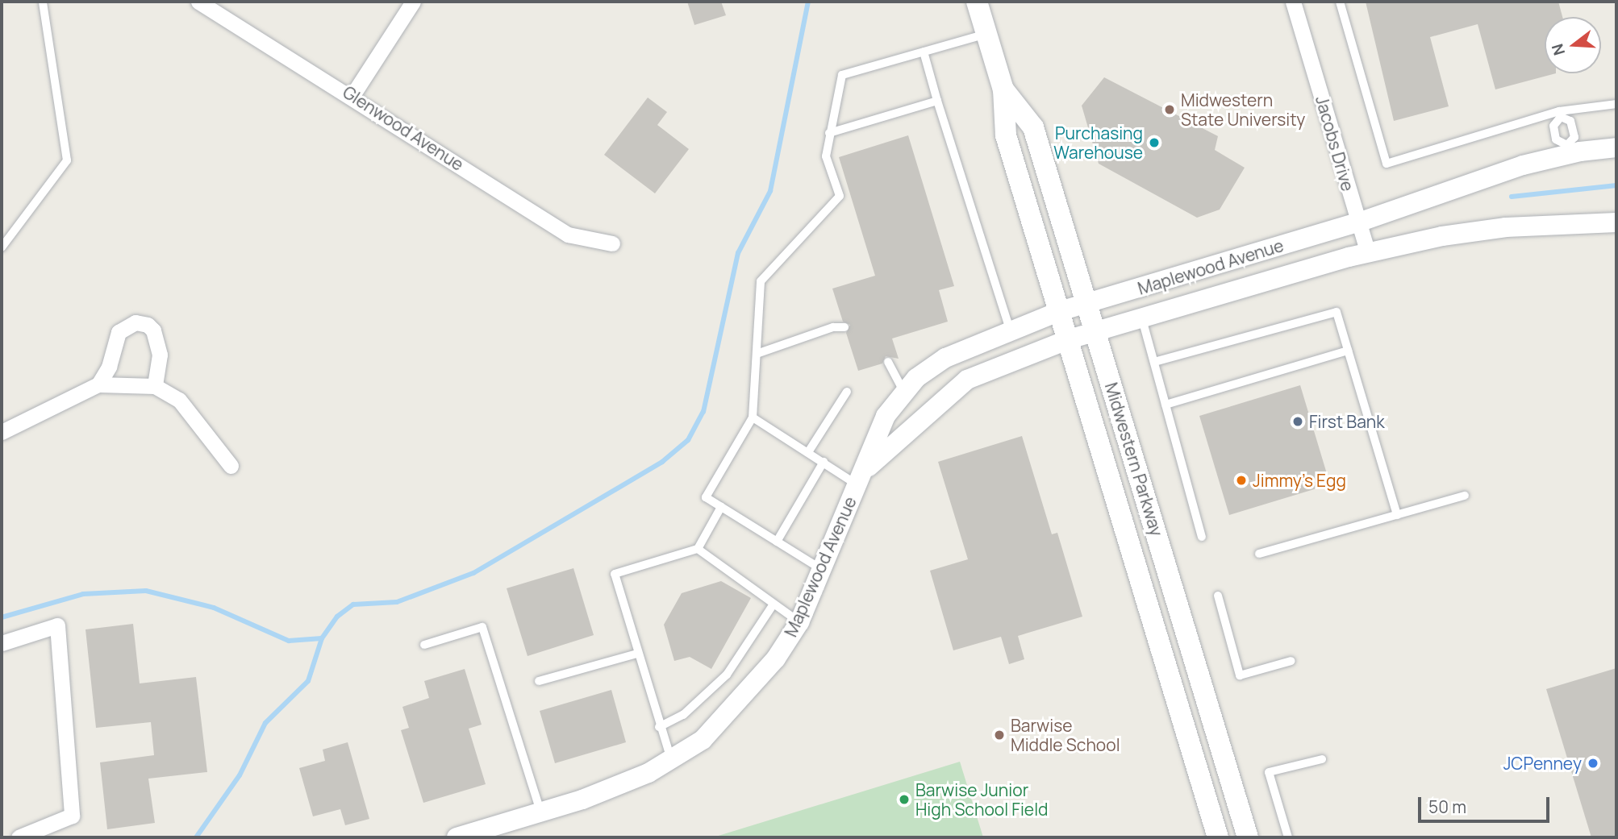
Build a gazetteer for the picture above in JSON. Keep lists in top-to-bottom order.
{
  "streets": {
    "main road": ["Midwestern Parkway"],
    "street": ["Glenwood Avenue", "Jacobs Drive", "Maplewood Avenue"]
  },
  "crossings": [
    ["Jacobs Drive", "Maplewood Avenue"],
    ["Maplewood Avenue", "Midwestern Parkway"]
  ],
  "places": [
    "Midwestern State University",
    "Purchasing Warehouse",
    "First Bank",
    "Jimmy's Egg",
    "Barwise Middle School",
    "JCPenney",
    "Barwise Junior High School Field"
  ],
  "scale_bar": "50 m",
  "north": "left"
}
